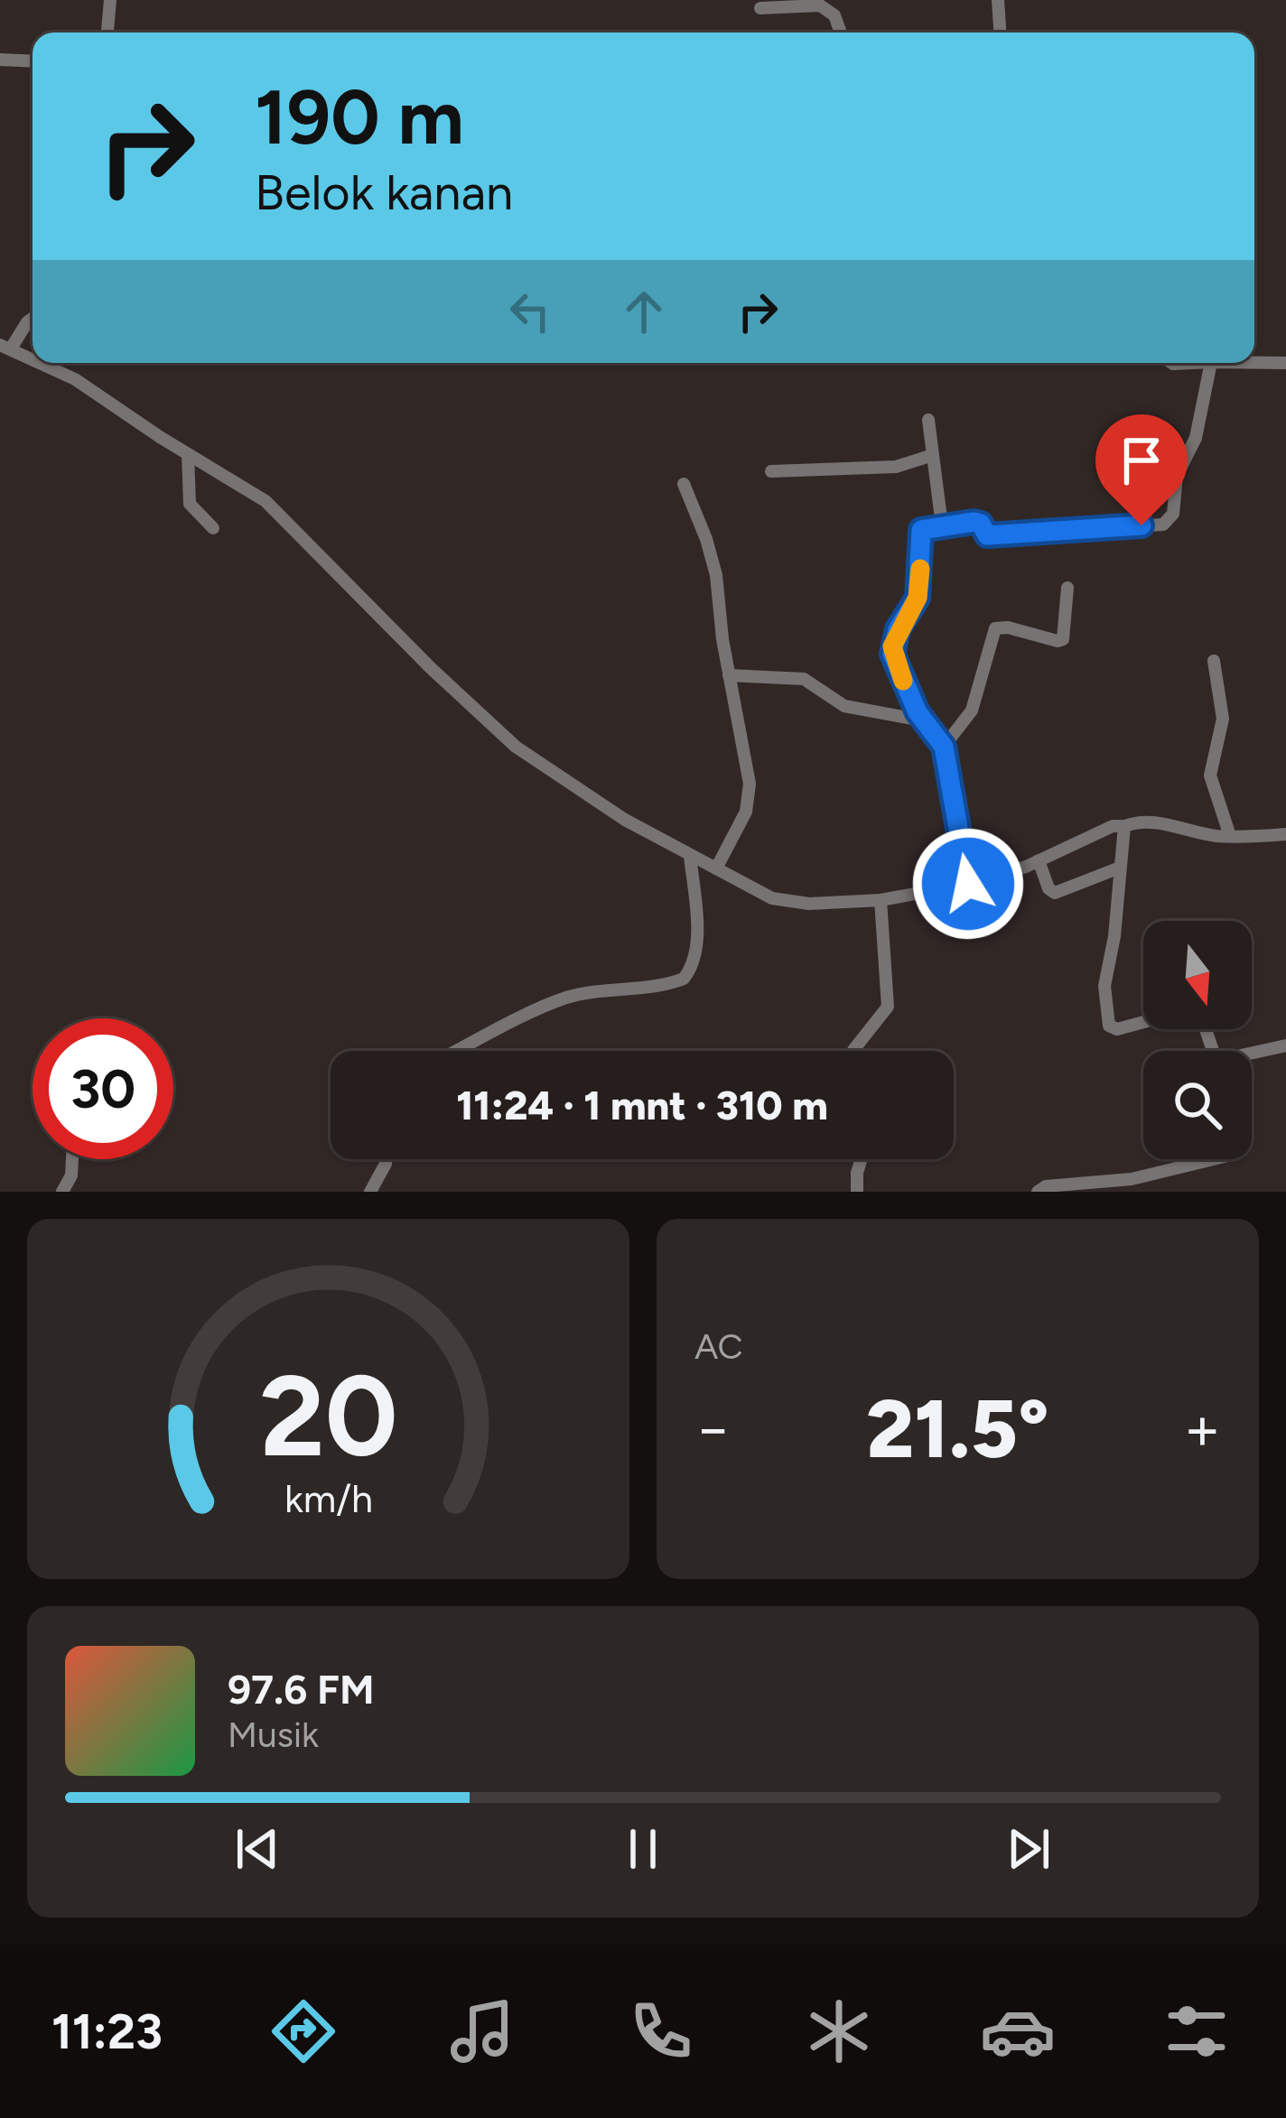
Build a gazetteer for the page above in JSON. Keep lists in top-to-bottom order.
{
  "north": "bottom",
  "page": {
    "turn": ["190 m", "Belok kanan"],
    "limit": "30",
    "trip": "11:24 · 1 mnt · 310 m",
    "tile": "AC",
    "heat": ["−", "21.5°", "+"],
    "song": ["97.6 FM", "Musik"],
    "tabs": "11:23",
    "gauge": ["20", "km/h"]
  }
}
